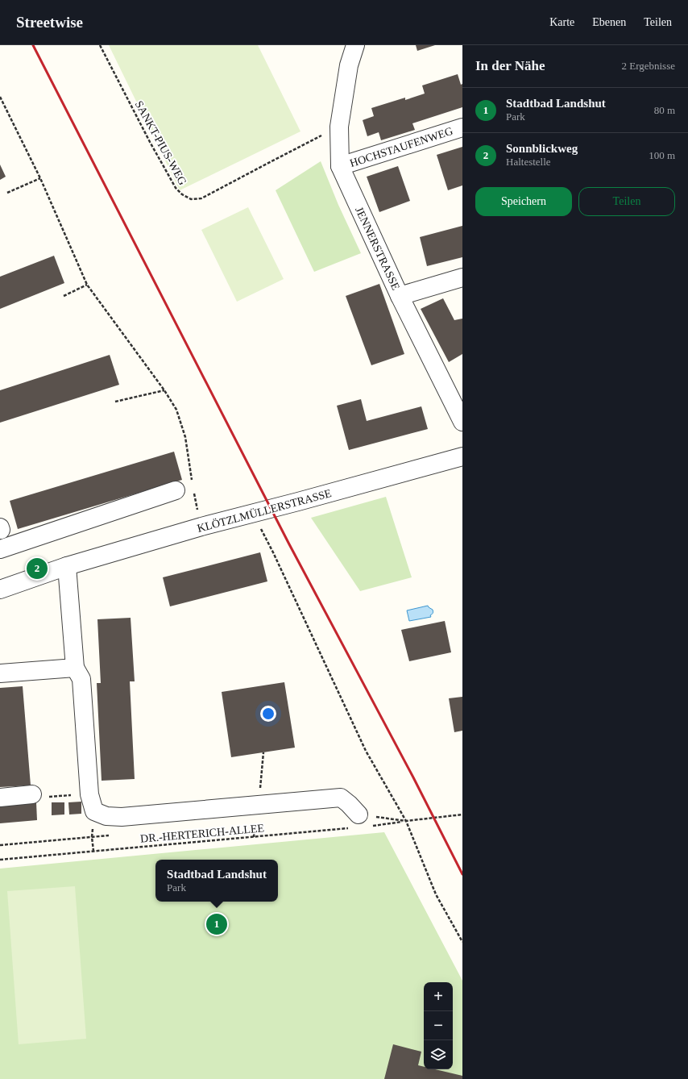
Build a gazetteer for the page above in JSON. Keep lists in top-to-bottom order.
{
  "streets": {
    "street": ["HOCHSTAUFENWEG", "JENNERSTRASSE", "KLÖTZLMÜLLERSTRASSE"],
    "path": ["SANKT-PIUS-WEG", "DR.-HERTERICH-ALLEE"]
  },
  "crossings": [
    ["SANKT-PIUS-WEG", "JENNERSTRASSE"],
    ["HOCHSTAUFENWEG", "JENNERSTRASSE"]
  ],
  "page": {
    "header": "Streetwise",
    "nav": ["Karte", "Ebenen", "Teilen"],
    "heading": ["In der Nähe", "2 Ergebnisse"],
    "list": [
      {
        "mark": "1",
        "name": "Stadtbad Landshut",
        "note": "Park",
        "value": "80 m"
      },
      {
        "mark": "2",
        "name": "Sonnblickweg",
        "note": "Haltestelle",
        "value": "100 m"
      }
    ],
    "buttons": ["Speichern", "Teilen"],
    "pins": ["2", "1"],
    "popup": ["Stadtbad Landshut", "Park"],
    "map_buttons": ["+", "−"]
  }
}
